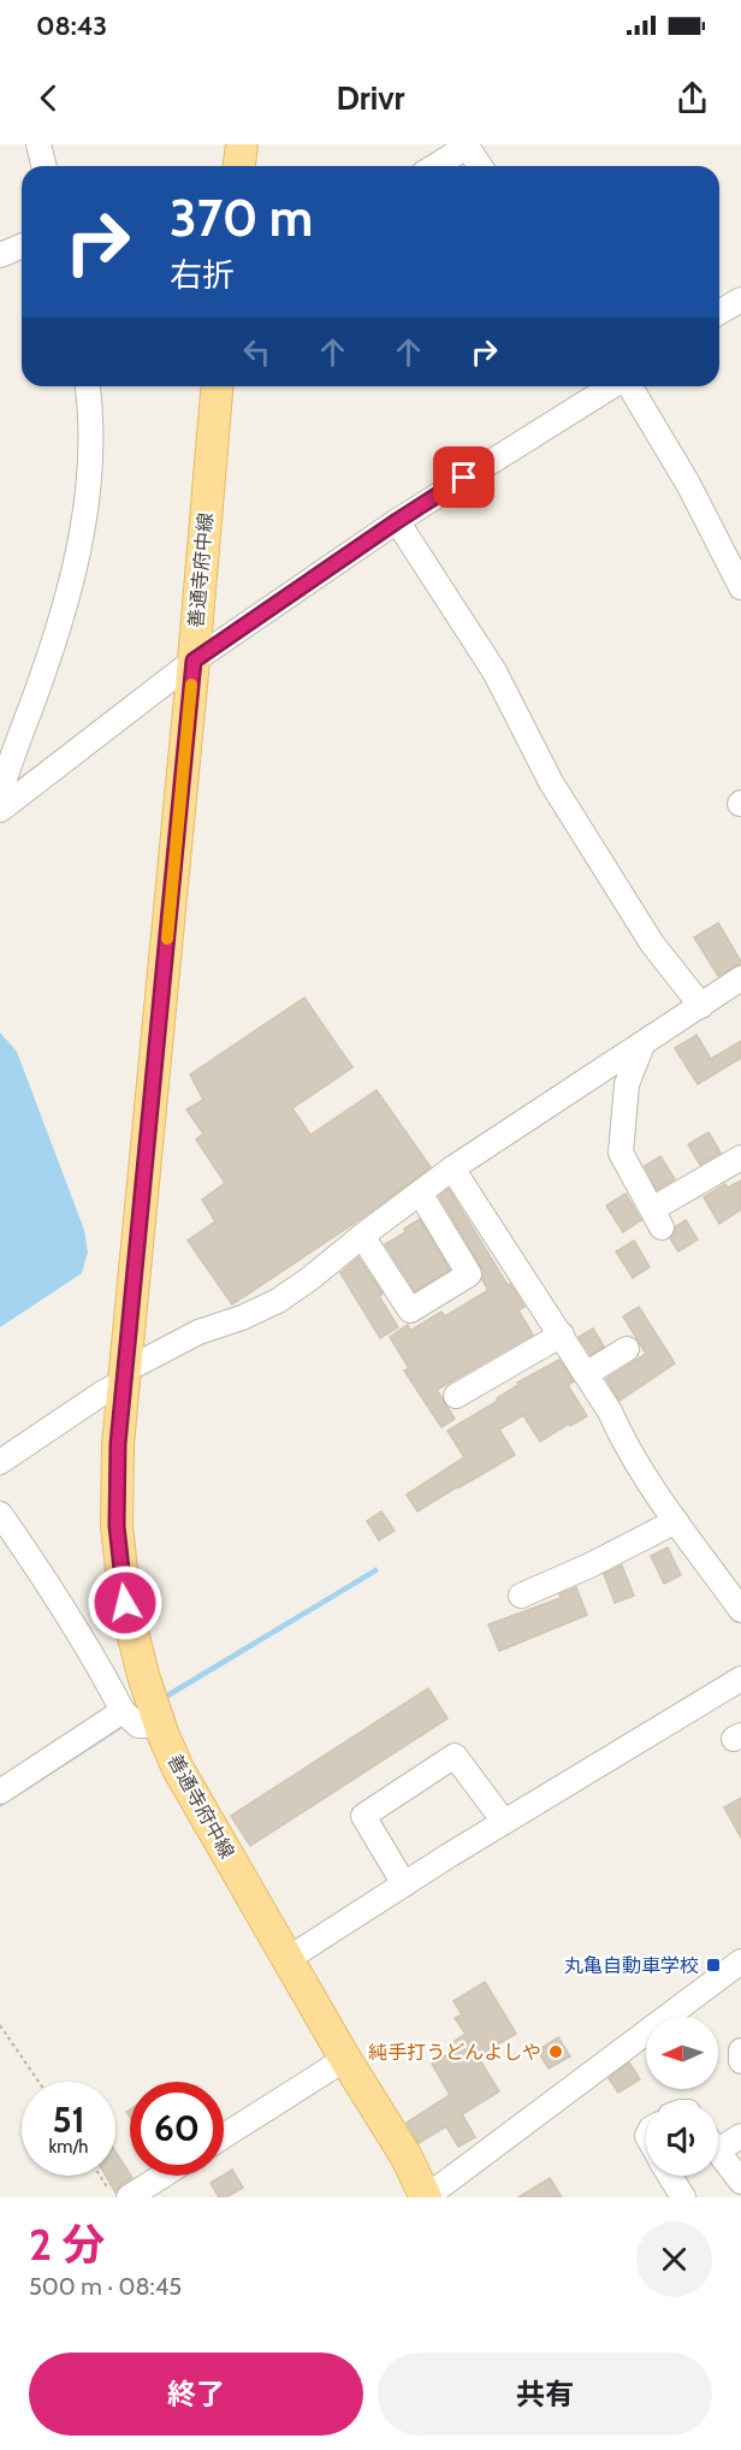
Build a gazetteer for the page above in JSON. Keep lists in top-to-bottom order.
{
  "streets": {
    "main road": ["善通寺府中線"]
  },
  "places": {
    "transit": ["丸亀自動車学校"],
    "other": ["純手打うどんよしや"]
  },
  "north": "left",
  "page": {
    "status": "08:43",
    "header": "Drivr",
    "turn": ["370 m", "右折"],
    "speed": "51 km/h",
    "limit": "60",
    "heading": ["2 分", "500 m · 08:45"],
    "buttons": ["終了", "共有"]
  }
}
